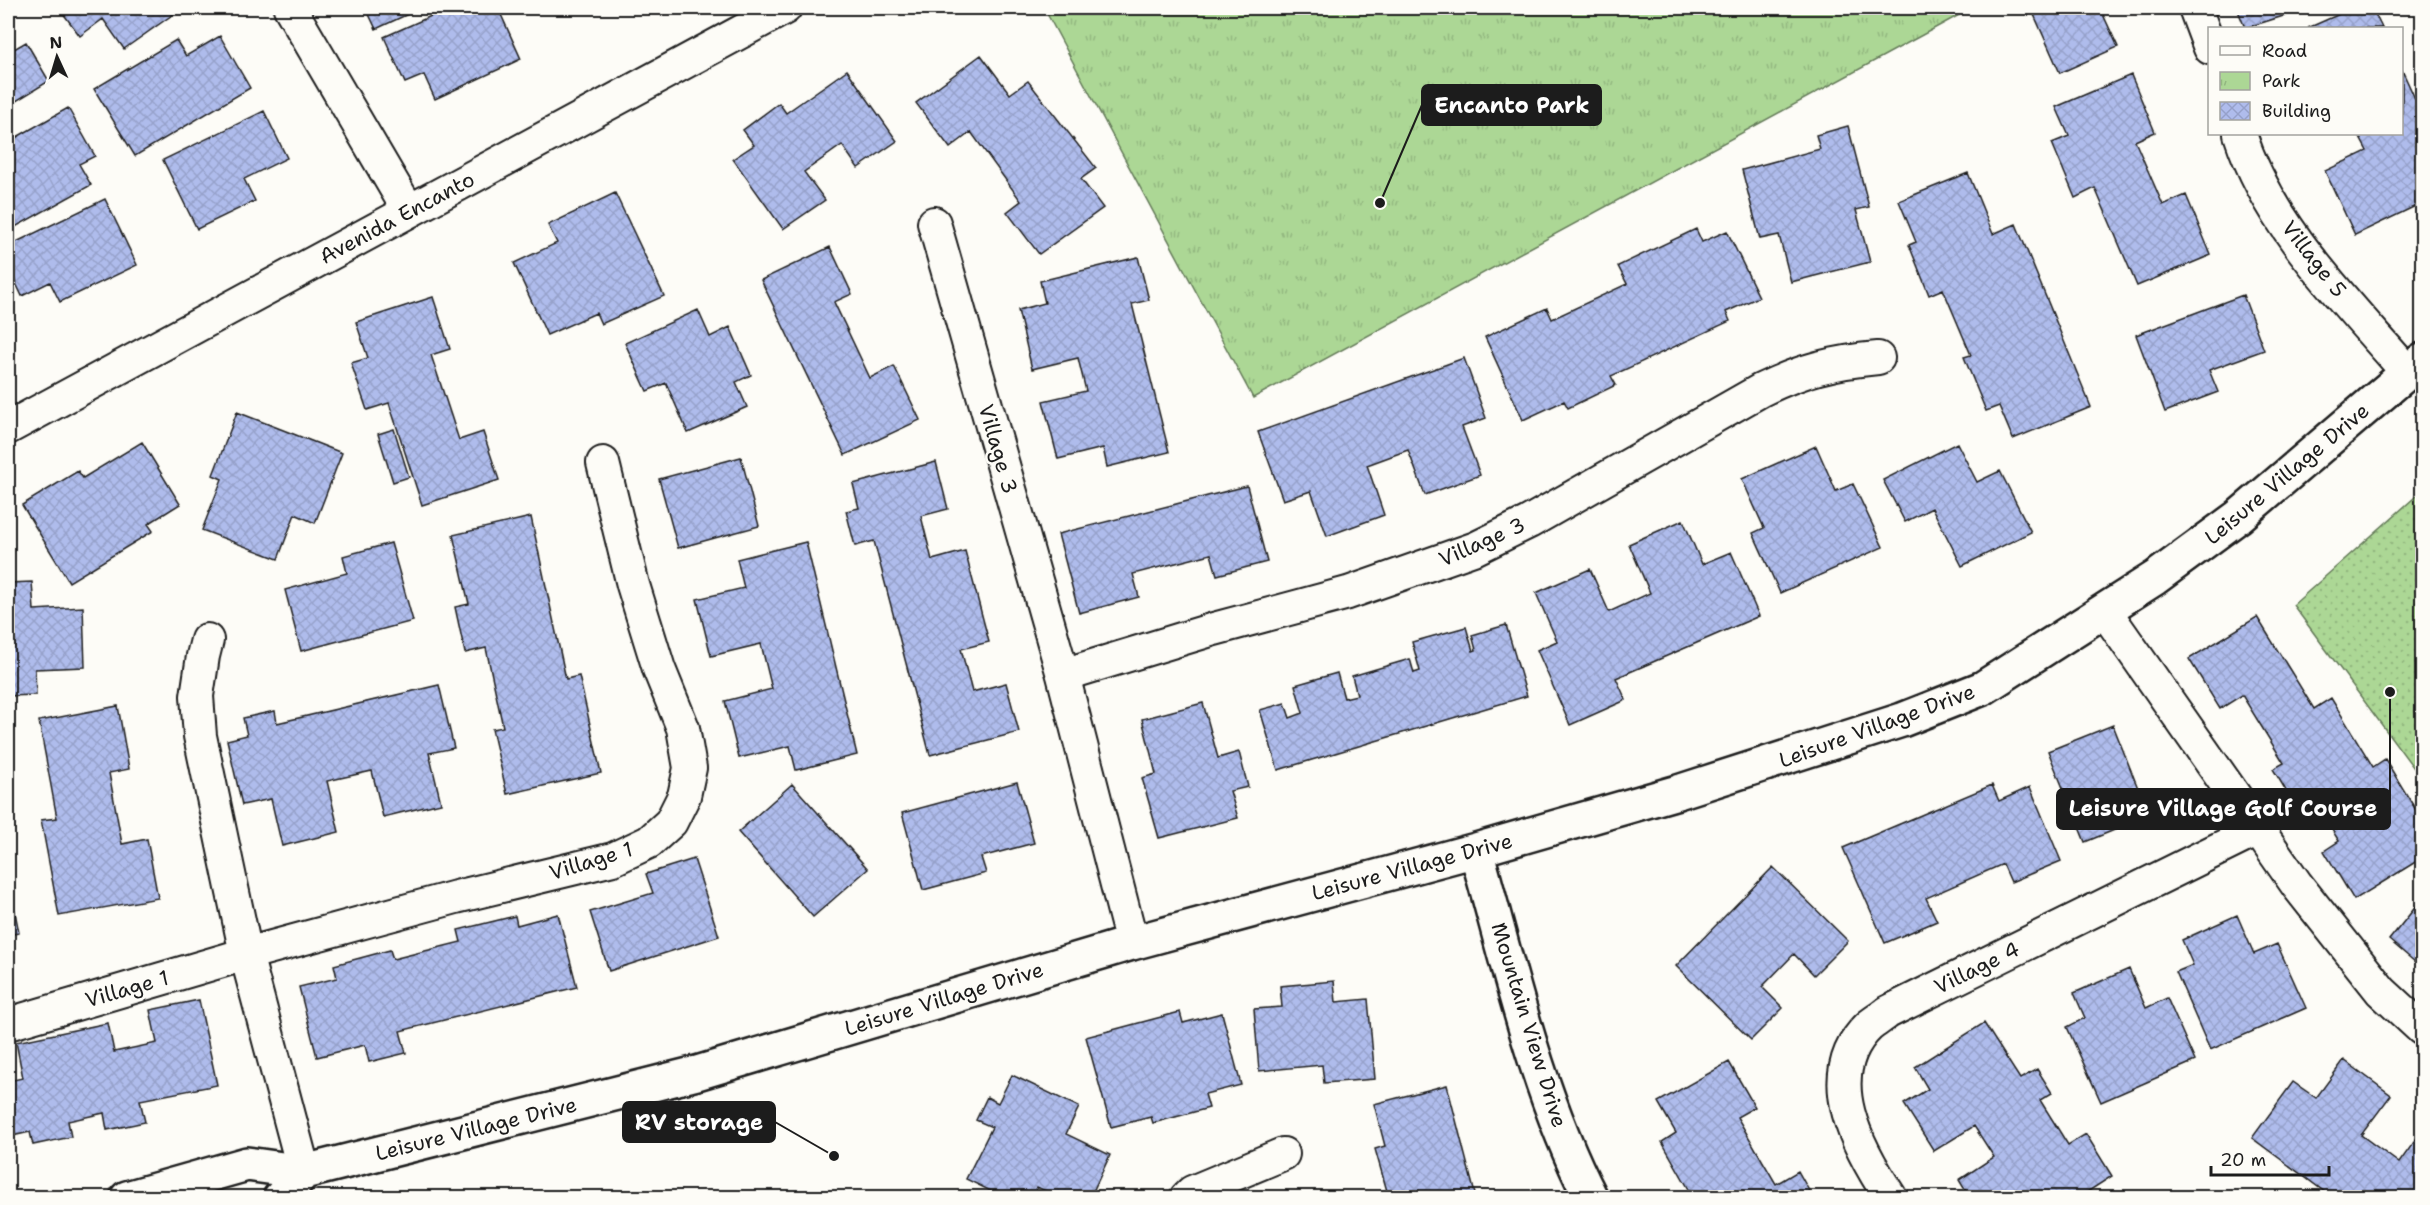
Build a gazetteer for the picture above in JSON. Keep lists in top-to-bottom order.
{
  "streets": {
    "street": [
      "Avenida Encanto",
      "Village 5",
      "Village 3",
      "Leisure Village Drive",
      "Village 1",
      "Village 4",
      "Mountain View Drive"
    ]
  },
  "crossings": [
    ["Village 5", "Leisure Village Drive"],
    ["Village 3", "Leisure Village Drive"],
    ["Leisure Village Drive", "Mountain View Drive"]
  ],
  "places": ["Encanto Park", "Leisure Village Golf Course", "RV storage"],
  "legend": ["Road", "Park", "Building"],
  "scale_bar": "20 m",
  "north": "top"
}
